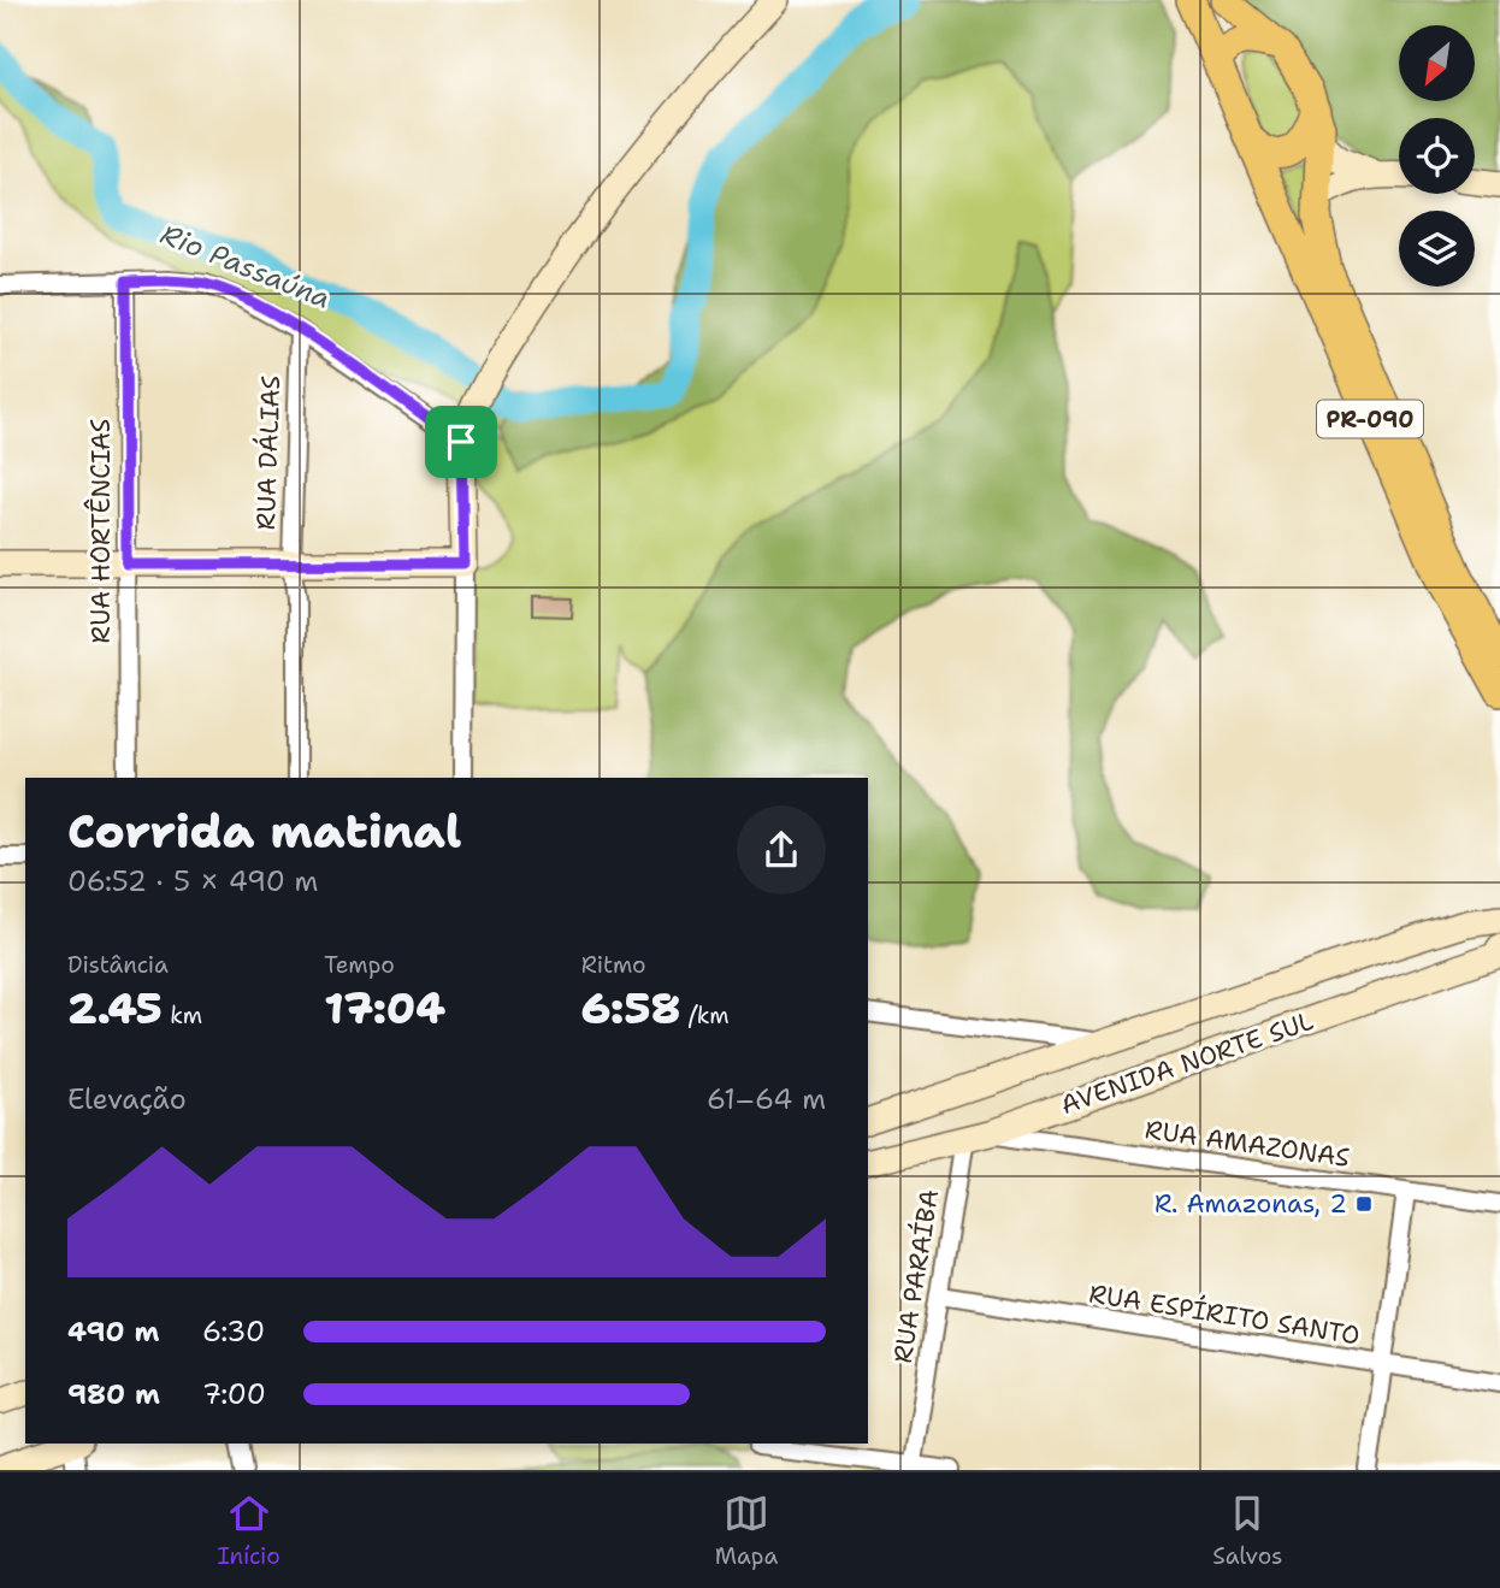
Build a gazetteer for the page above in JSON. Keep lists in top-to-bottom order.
{
  "streets": {
    "main road": ["PR-090"],
    "street": [
      "RUA DÁLIAS",
      "RUA HORTÊNCIAS",
      "AVENIDA NORTE SUL",
      "RUA AMAZONAS",
      "RUA PARAÍBA",
      "RUA ESPÍRITO SANTO"
    ]
  },
  "crossings": [
    ["AVENIDA NORTE SUL", "RUA AMAZONAS"],
    ["AVENIDA NORTE SUL", "RUA PARAÍBA"],
    ["RUA AMAZONAS", "RUA PARAÍBA"],
    ["RUA PARAÍBA", "RUA ESPÍRITO SANTO"]
  ],
  "water": ["Rio Passaúna"],
  "places": {
    "transit": ["R. Amazonas, 2"]
  },
  "north": "bottom left",
  "page": {
    "heading": ["Corrida matinal", "06:52 · 5 × 490 m"],
    "stats": [
      ["Distância", "2.45 km"],
      ["Tempo", "17:04"],
      ["Ritmo", "6:58 /km"]
    ],
    "chart": ["Elevação", "61–64 m"],
    "list": [
      {
        "name": "490 m",
        "note": "6:30"
      },
      {
        "name": "980 m",
        "note": "7:00"
      }
    ],
    "tabs": ["Início", "Mapa", "Salvos"]
  }
}
